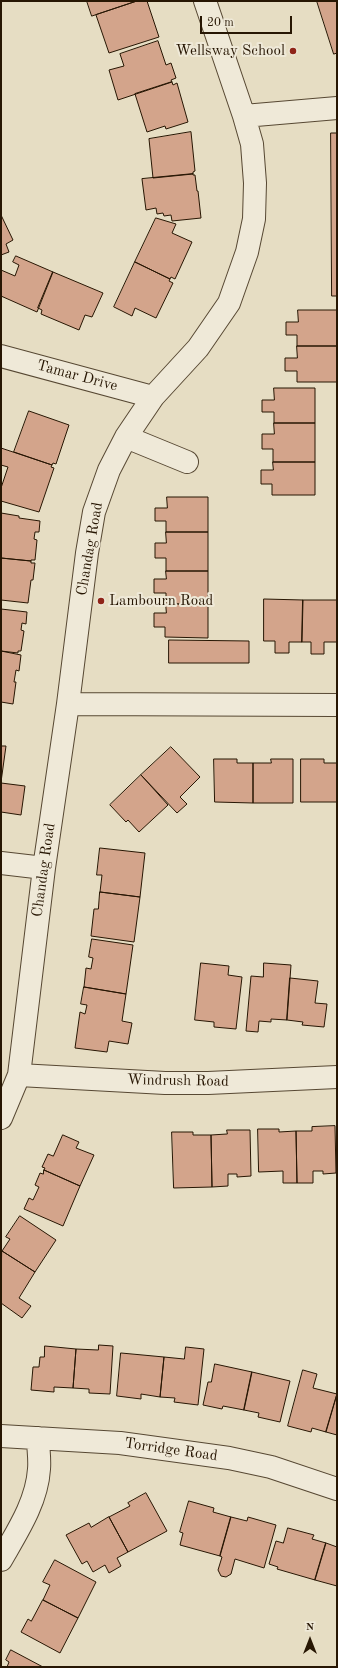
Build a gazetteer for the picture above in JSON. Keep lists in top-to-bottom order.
{
  "streets": {
    "street": [
      "Tamar Drive",
      "Chandag Road",
      "Windrush Road",
      "Torridge Road"
    ]
  },
  "crossings": [
    ["Tamar Drive", "Chandag Road"],
    ["Chandag Road", "Windrush Road"]
  ],
  "places": ["Wellsway School", "Lambourn Road"],
  "scale_bar": "20 m",
  "north": "top"
}
